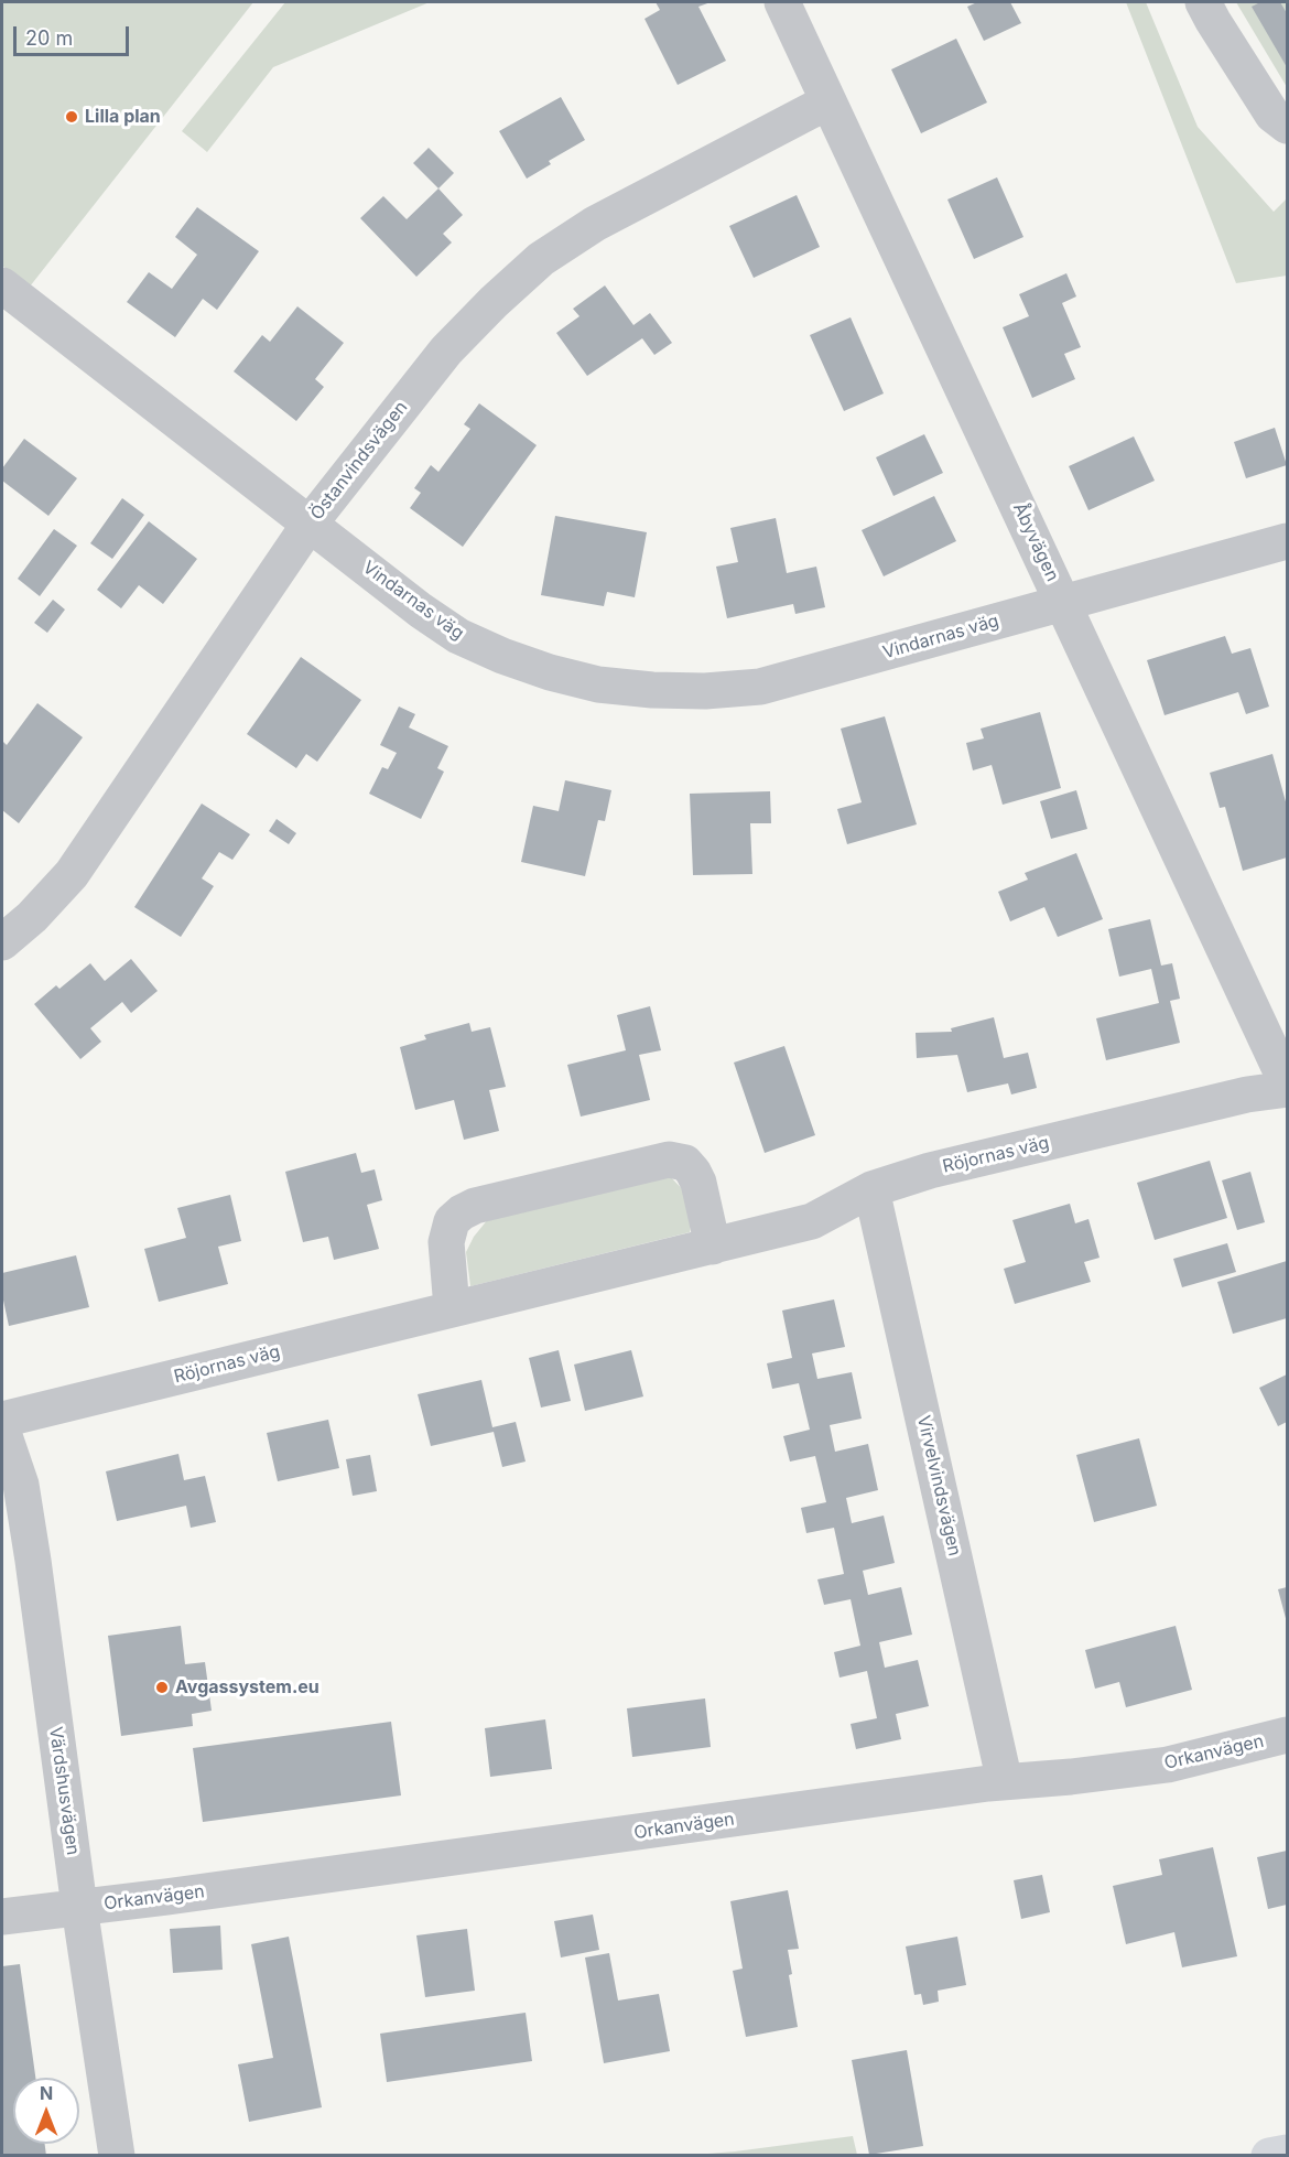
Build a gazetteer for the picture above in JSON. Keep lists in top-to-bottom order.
{
  "streets": {
    "street": [
      "Östanvindsvägen",
      "Åbyvägen",
      "Vindarnas väg",
      "Röjornas väg",
      "Virvelvindsvägen",
      "Orkanvägen",
      "Värdshusvägen"
    ]
  },
  "crossings": [
    ["Östanvindsvägen", "Åbyvägen"],
    ["Östanvindsvägen", "Vindarnas väg"],
    ["Åbyvägen", "Vindarnas väg"],
    ["Röjornas väg", "Virvelvindsvägen"],
    ["Virvelvindsvägen", "Orkanvägen"],
    ["Orkanvägen", "Värdshusvägen"]
  ],
  "places": ["Lilla plan", "Avgassystem.eu"],
  "scale_bar": "20 m",
  "north": "top"
}
